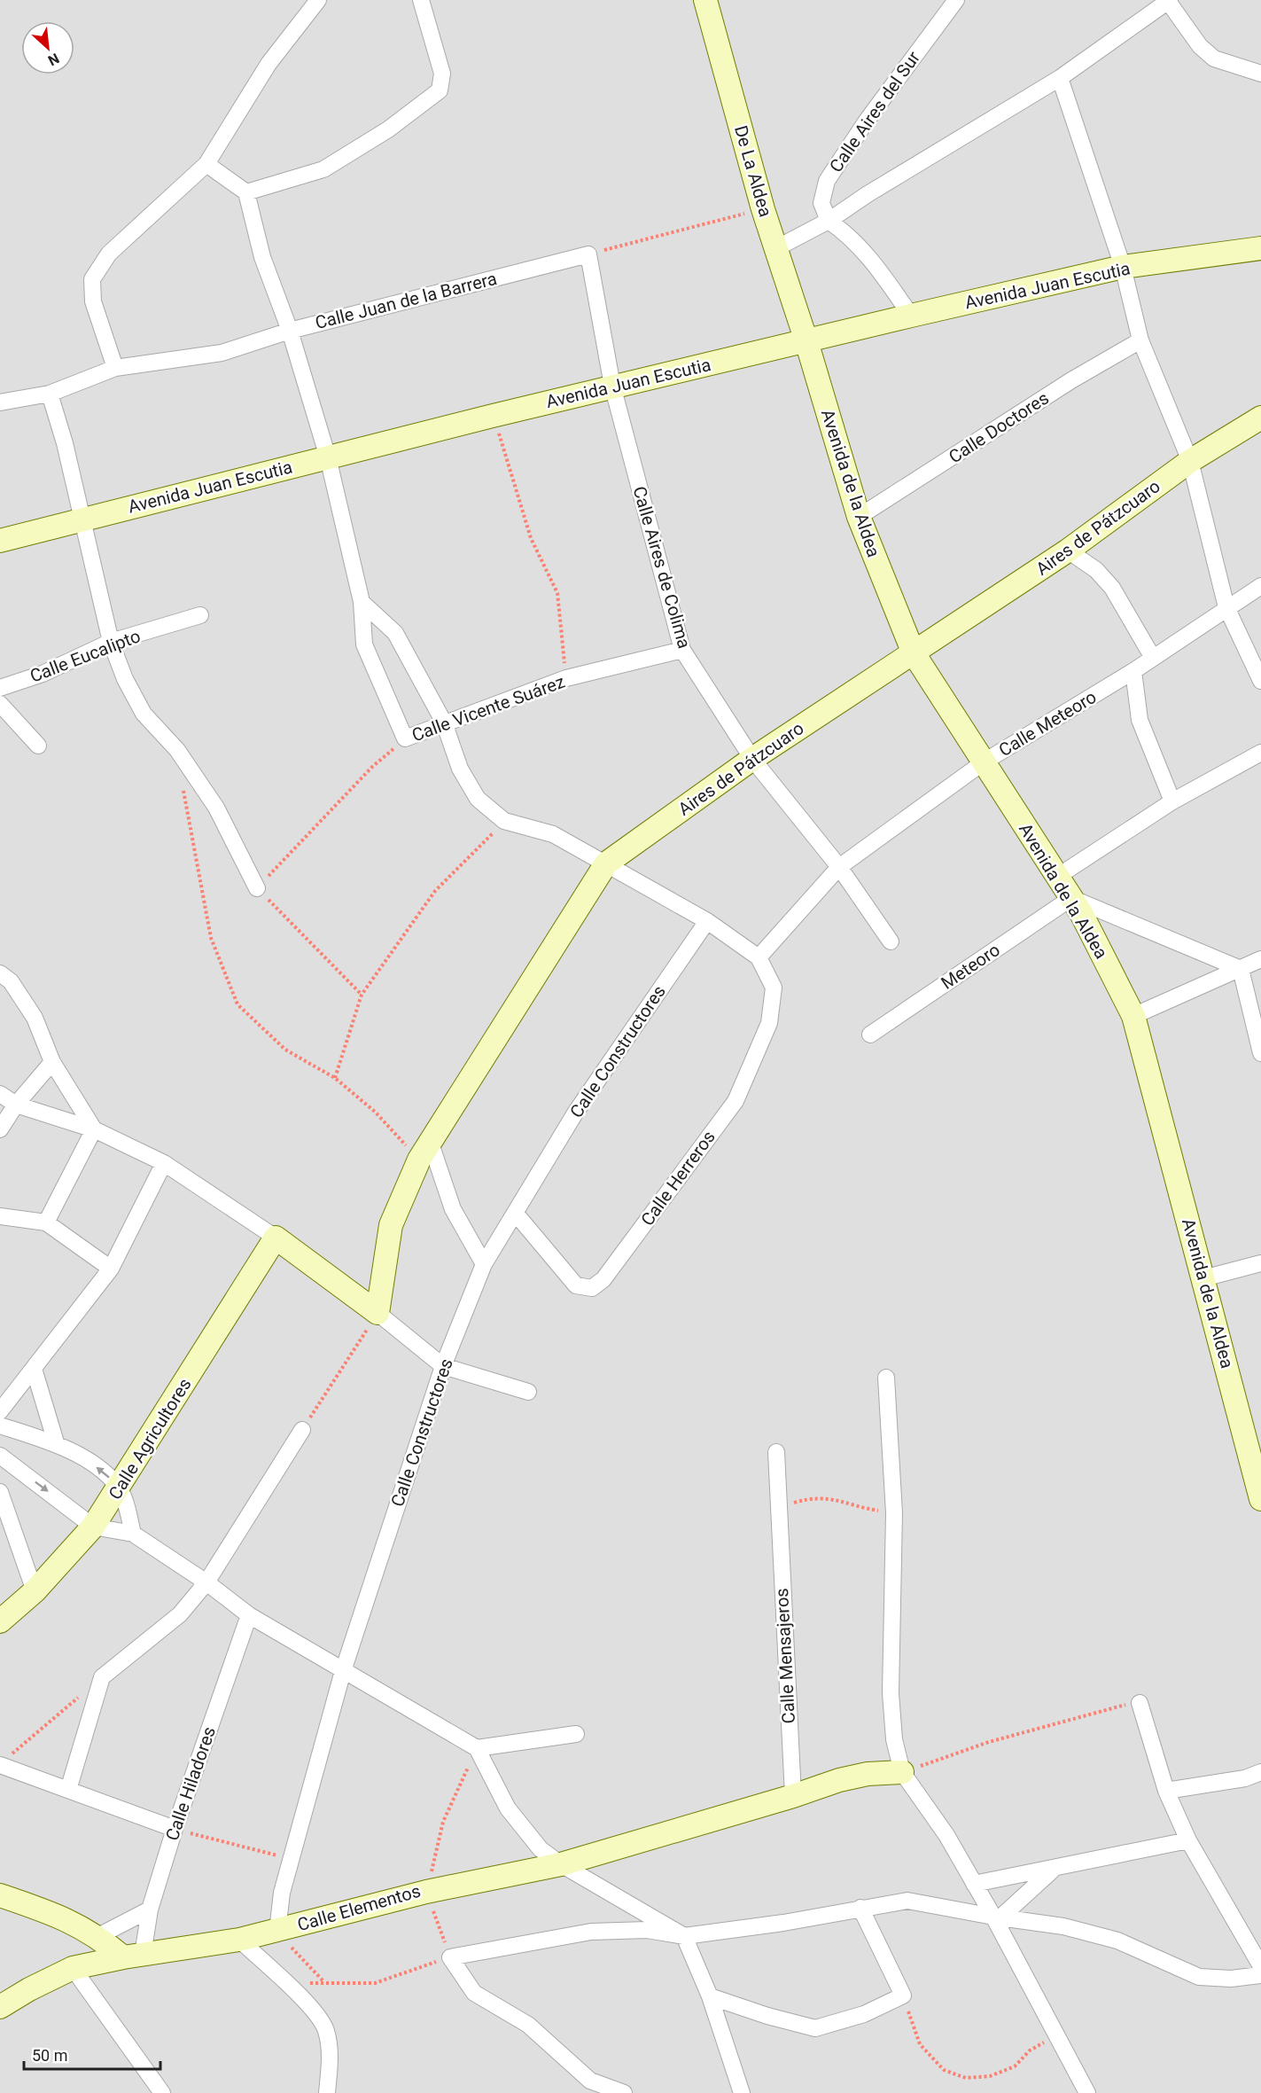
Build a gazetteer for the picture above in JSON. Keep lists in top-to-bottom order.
{
  "streets": {
    "street": [
      "Calle Aires del Sur",
      "De La Aldea",
      "Avenida Juan Escutia",
      "Calle Juan de la Barrera",
      "Calle Doctores",
      "Avenida de la Aldea",
      "Aires de Pátzcuaro",
      "Calle Aires de Colima",
      "Calle Eucalipto",
      "Calle Vicente Suárez",
      "Calle Meteoro",
      "Meteoro",
      "Calle Constructores",
      "Calle Herreros",
      "Calle Agricultores",
      "Calle Mensajeros",
      "Calle Hiladores",
      "Calle Elementos"
    ]
  },
  "crossings": [
    ["De La Aldea", "Avenida Juan Escutia"],
    ["De La Aldea", "Avenida de la Aldea"],
    ["Avenida Juan Escutia", "Avenida de la Aldea"],
    ["Avenida Juan Escutia", "Calle Aires de Colima"],
    ["Calle Juan de la Barrera", "Calle Aires de Colima"],
    ["Calle Doctores", "Avenida de la Aldea"],
    ["Avenida de la Aldea", "Aires de Pátzcuaro"],
    ["Avenida de la Aldea", "Calle Meteoro"],
    ["Avenida de la Aldea", "Meteoro"],
    ["Aires de Pátzcuaro", "Calle Aires de Colima"],
    ["Calle Aires de Colima", "Calle Vicente Suárez"],
    ["Calle Aires de Colima", "Calle Meteoro"],
    ["Calle Meteoro", "Calle Herreros"],
    ["Calle Constructores", "Calle Herreros"],
    ["Calle Constructores", "Calle Elementos"],
    ["Calle Hiladores", "Calle Elementos"]
  ],
  "scale_bar": "50 m",
  "north": "bottom right"
}
